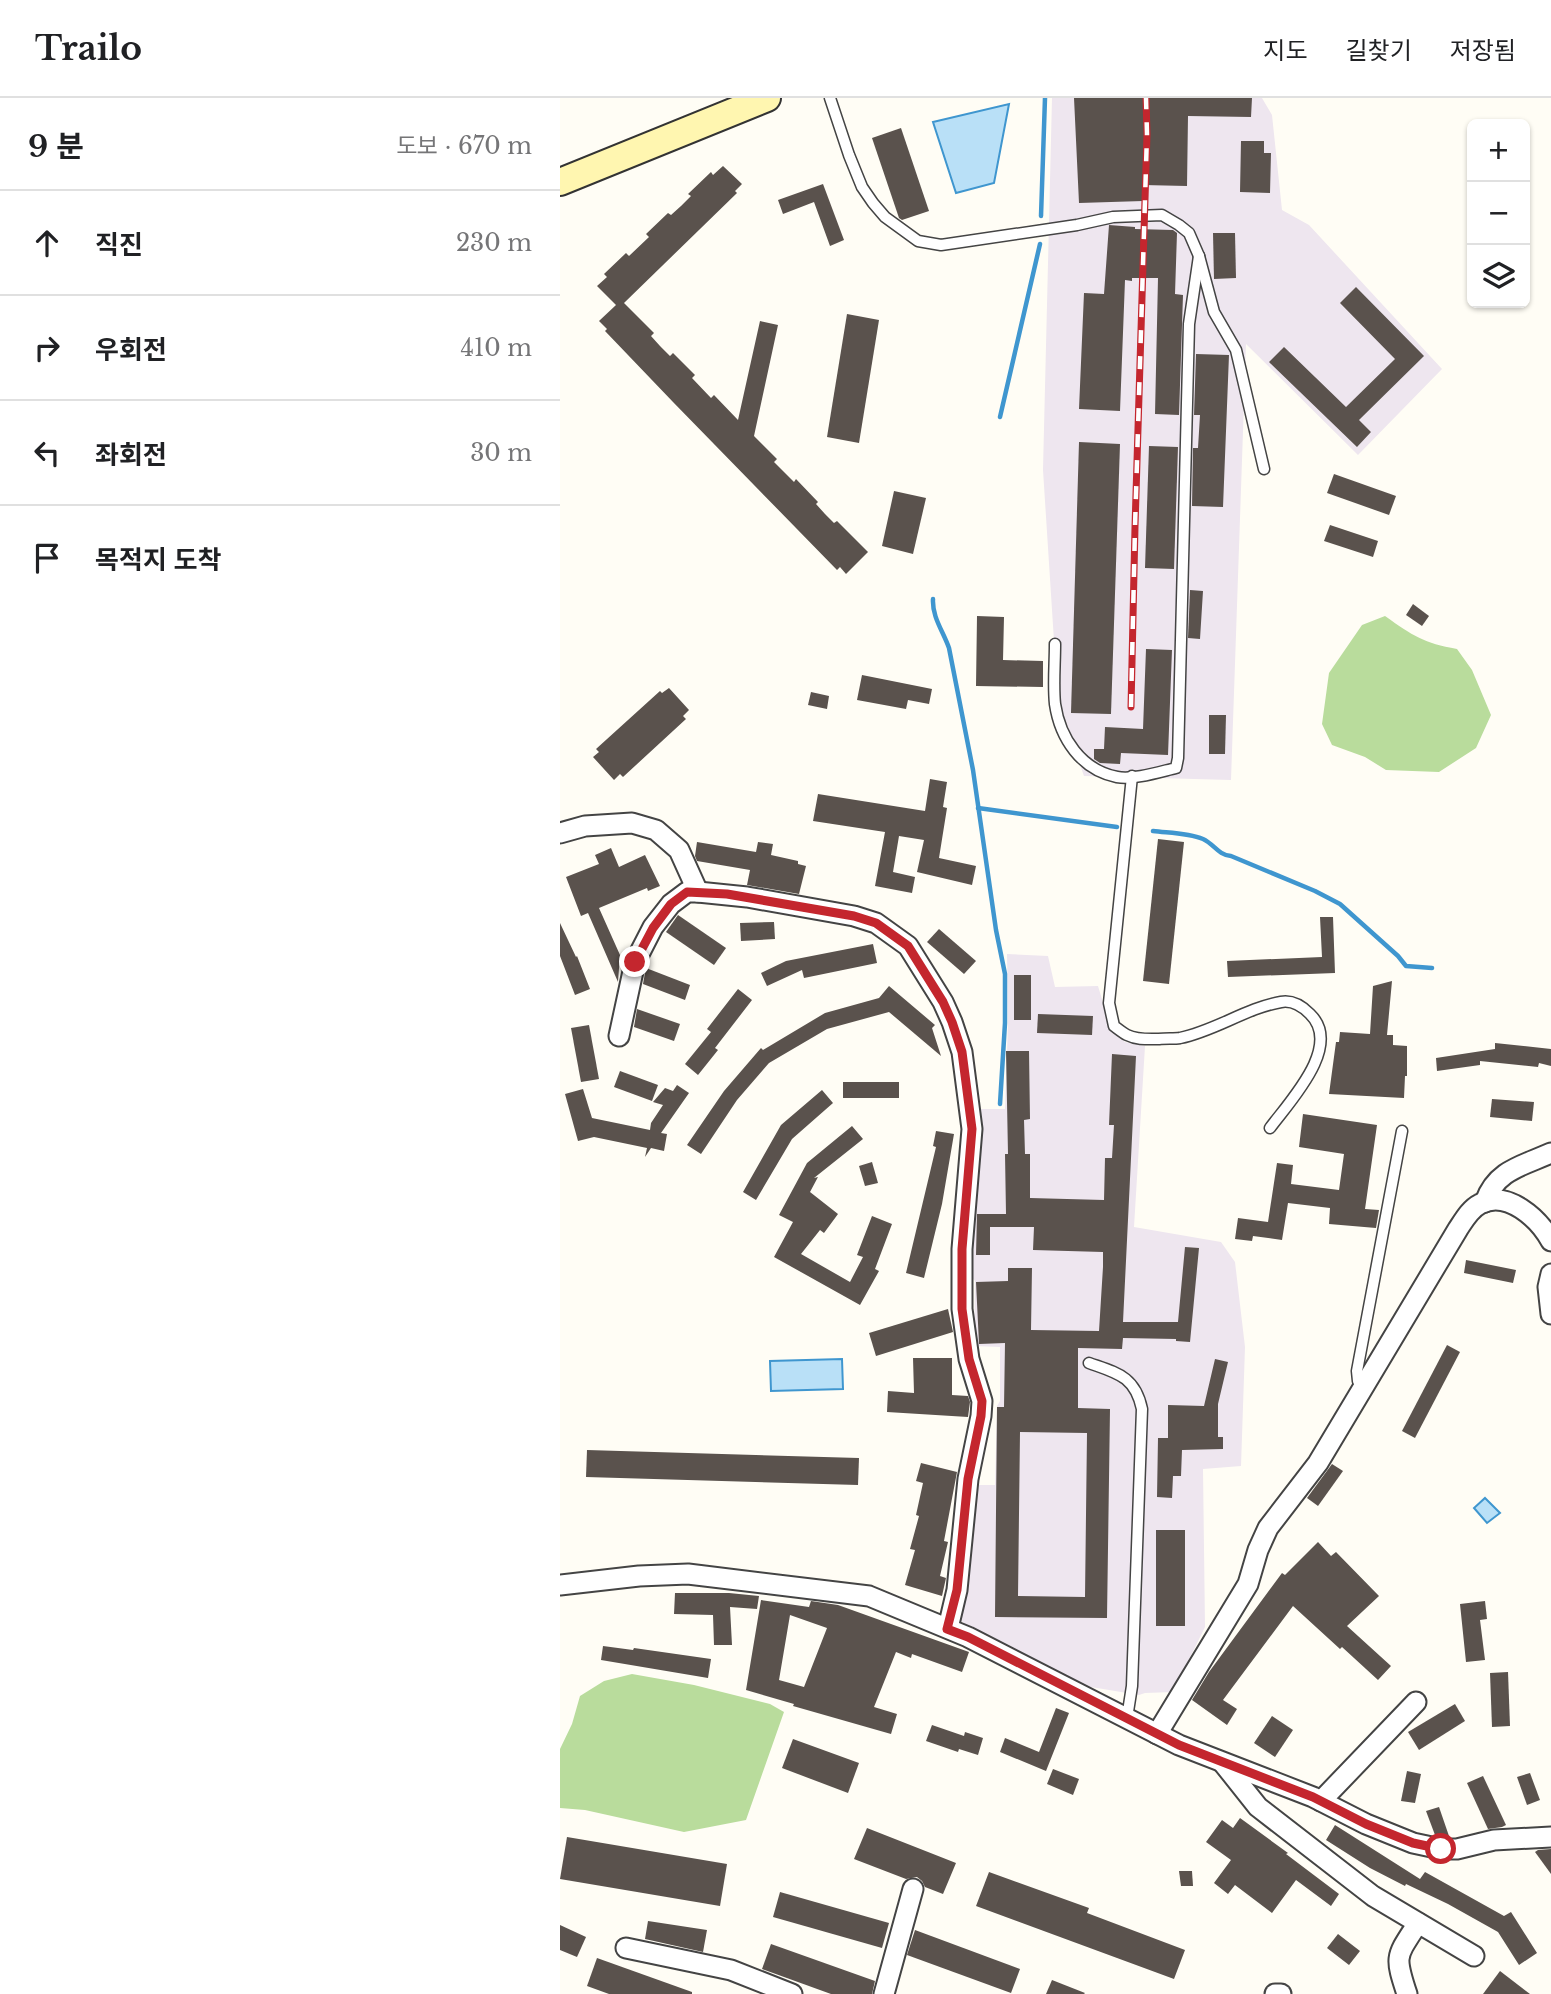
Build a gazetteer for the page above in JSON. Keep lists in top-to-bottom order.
{
  "page": {
    "header": "Trailo",
    "nav": ["지도", "길찾기", "저장됨"],
    "heading": ["9 분", "도보 · 670 m"],
    "map_buttons": ["+", "−"],
    "list": [
      ["직진", "230 m"],
      ["우회전", "410 m"],
      ["좌회전", "30 m"],
      "목적지 도착"
    ]
  }
}
